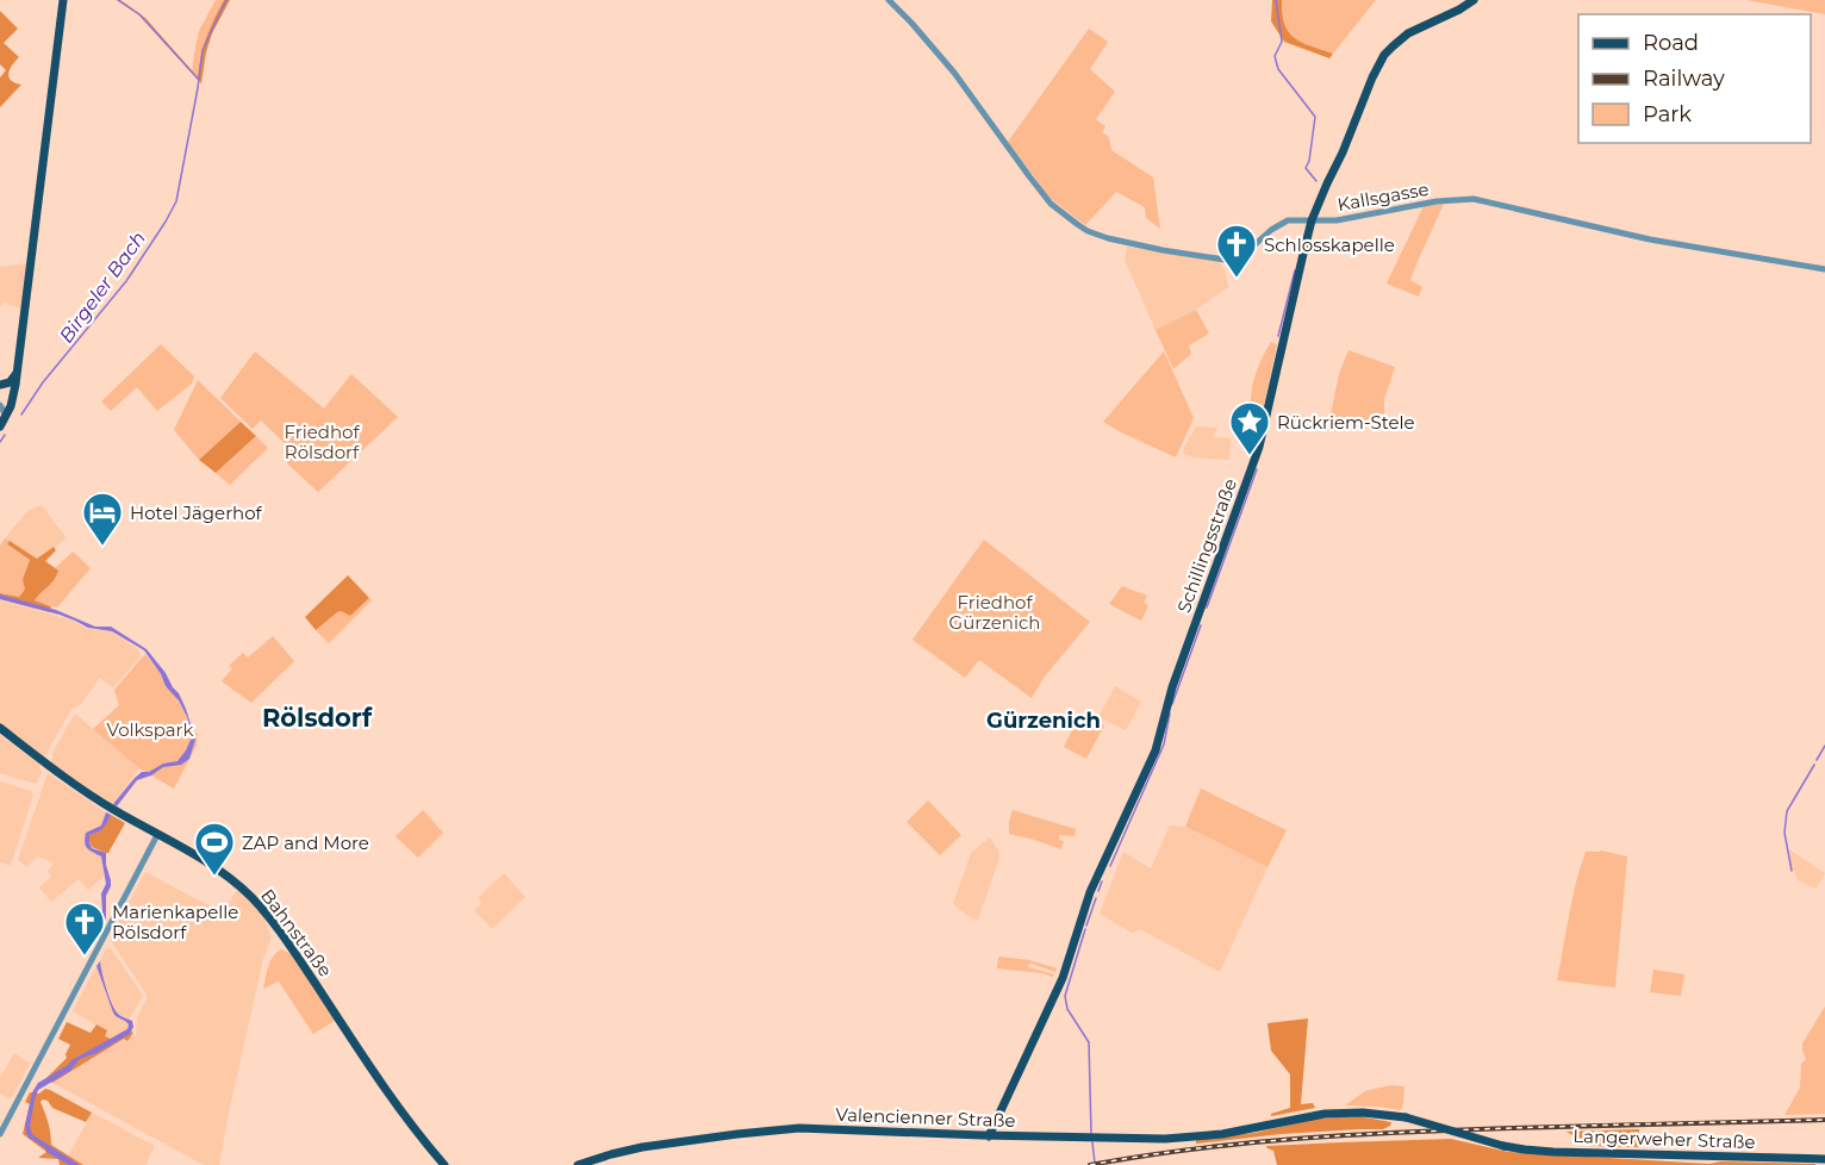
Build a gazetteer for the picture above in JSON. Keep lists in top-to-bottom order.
{
  "streets": {
    "main road": [
      "Schillingsstraße",
      "Bahnstraße",
      "Valencienner Straße",
      "Langerweher Straße"
    ],
    "street": ["Kallsgasse"]
  },
  "crossings": [
    ["Kallsgasse", "Schillingsstraße"],
    ["Schillingsstraße", "Valencienner Straße"],
    ["Valencienner Straße", "Langerweher Straße"]
  ],
  "districts": ["Rölsdorf", "Gürzenich"],
  "water": ["Birgeler Bach"],
  "parks": ["Friedhof Rölsdorf", "Friedhof Gürzenich", "Volkspark"],
  "places": {
    "church": ["Schlosskapelle", "Marienkapelle Rölsdorf"],
    "place": ["Rückriem-Stele"],
    "hotel": ["Hotel Jägerhof"],
    "sports": ["ZAP and More"]
  },
  "legend": ["Road", "Railway", "Park"]
}
